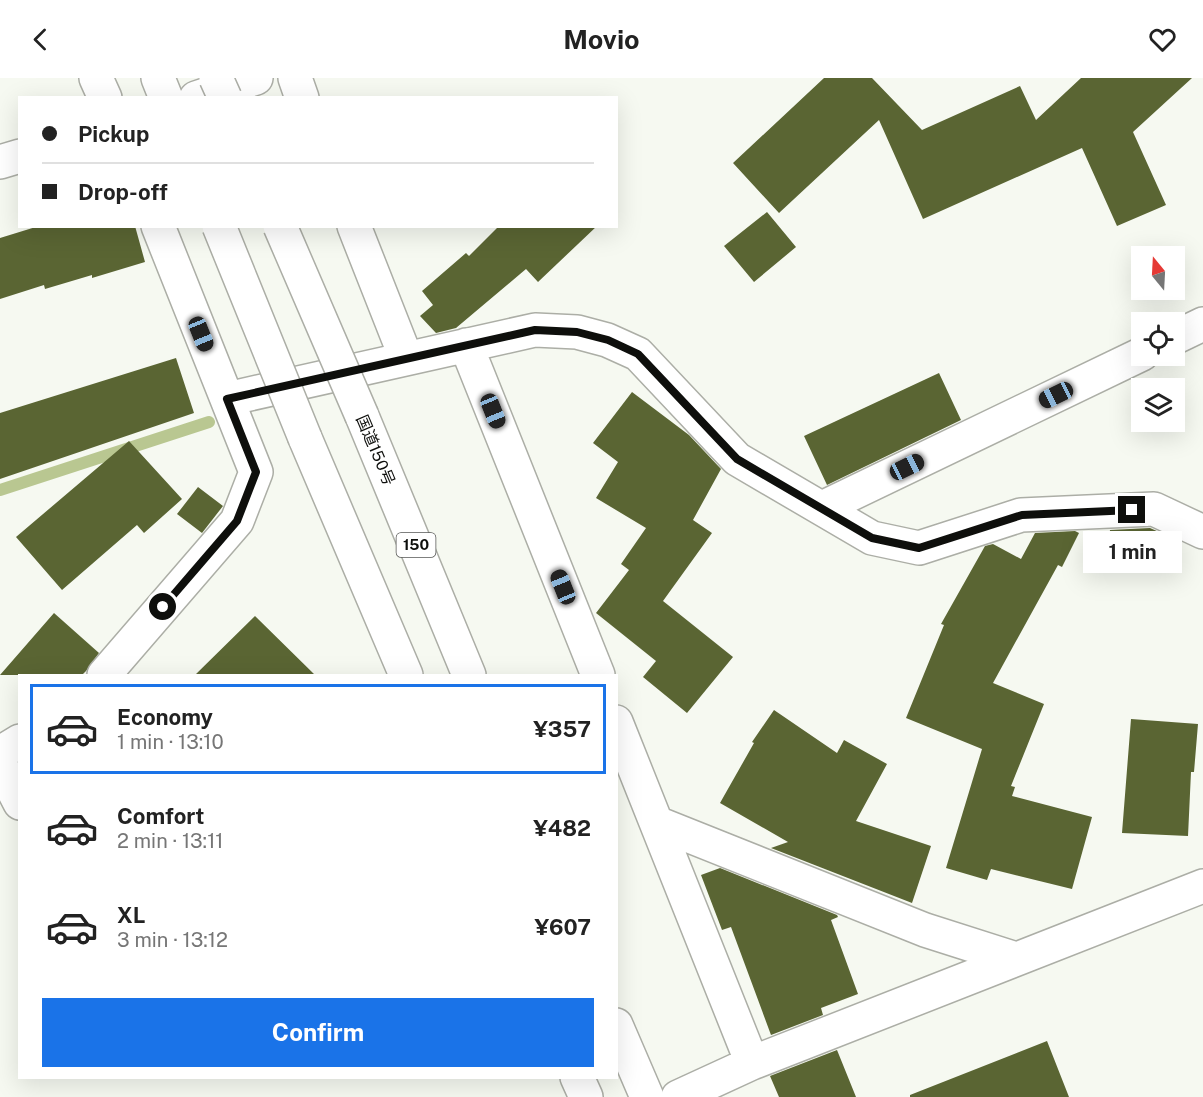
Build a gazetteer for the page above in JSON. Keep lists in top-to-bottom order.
{
  "streets": {
    "main road": ["国道150号", "150"]
  },
  "north": "top",
  "page": {
    "header": "Movio",
    "banner": ["Pickup", "Drop-off"],
    "bubble": "1 min",
    "list": [
      {
        "name": "Economy",
        "note": "1 min · 13:10",
        "value": "¥357"
      },
      {
        "name": "Comfort",
        "note": "2 min · 13:11",
        "value": "¥482"
      },
      {
        "name": "XL",
        "note": "3 min · 13:12",
        "value": "¥607"
      }
    ],
    "buttons": "Confirm"
  }
}
